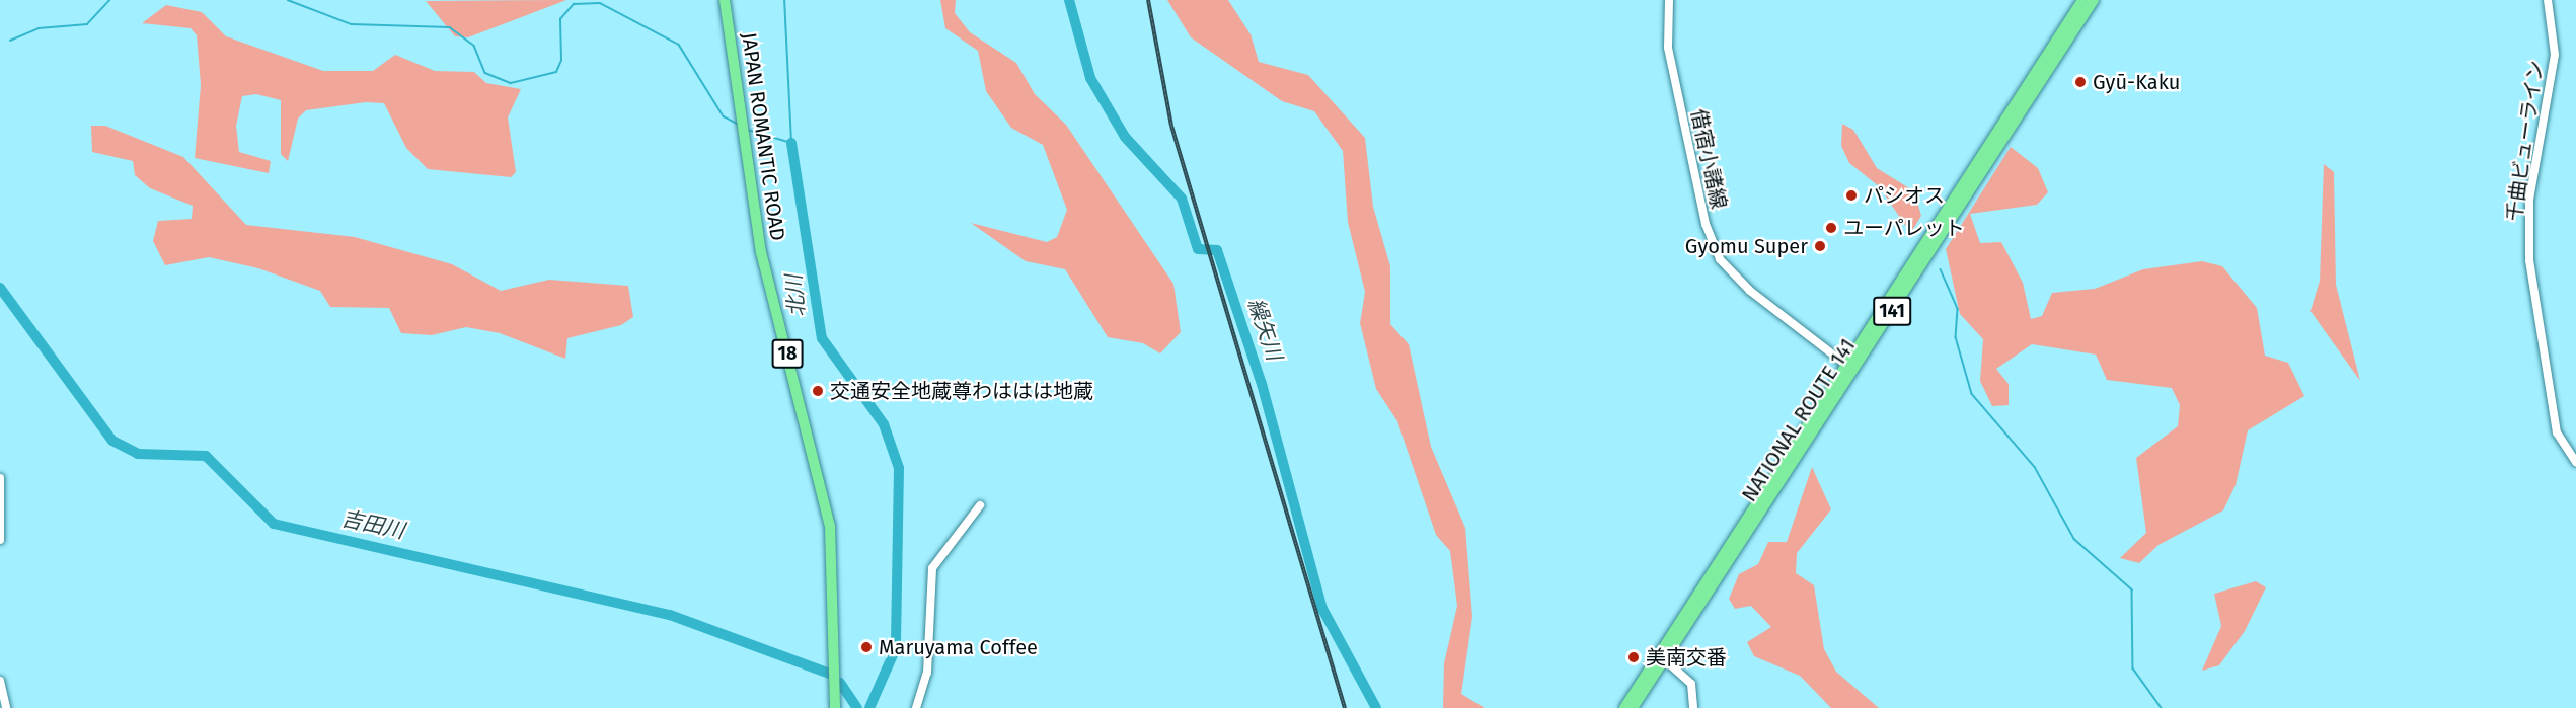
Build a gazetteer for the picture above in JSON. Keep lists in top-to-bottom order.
{
  "streets": {
    "highway": [
      "JAPAN ROMANTIC ROAD",
      "141",
      "18",
      "NATIONAL ROUTE 141"
    ],
    "street": ["千曲ビューライン", "借宿小諸線"]
  },
  "crossings": [
    ["借宿小諸線", "NATIONAL ROUTE 141"]
  ],
  "water": ["北川", "繰矢川", "吉田川"],
  "places": [
    "Gyū-Kaku",
    "パシオス",
    "ユーパレット",
    "Gyomu Super",
    "交通安全地蔵尊わははは地蔵",
    "Maruyama Coffee",
    "美南交番"
  ]
}
